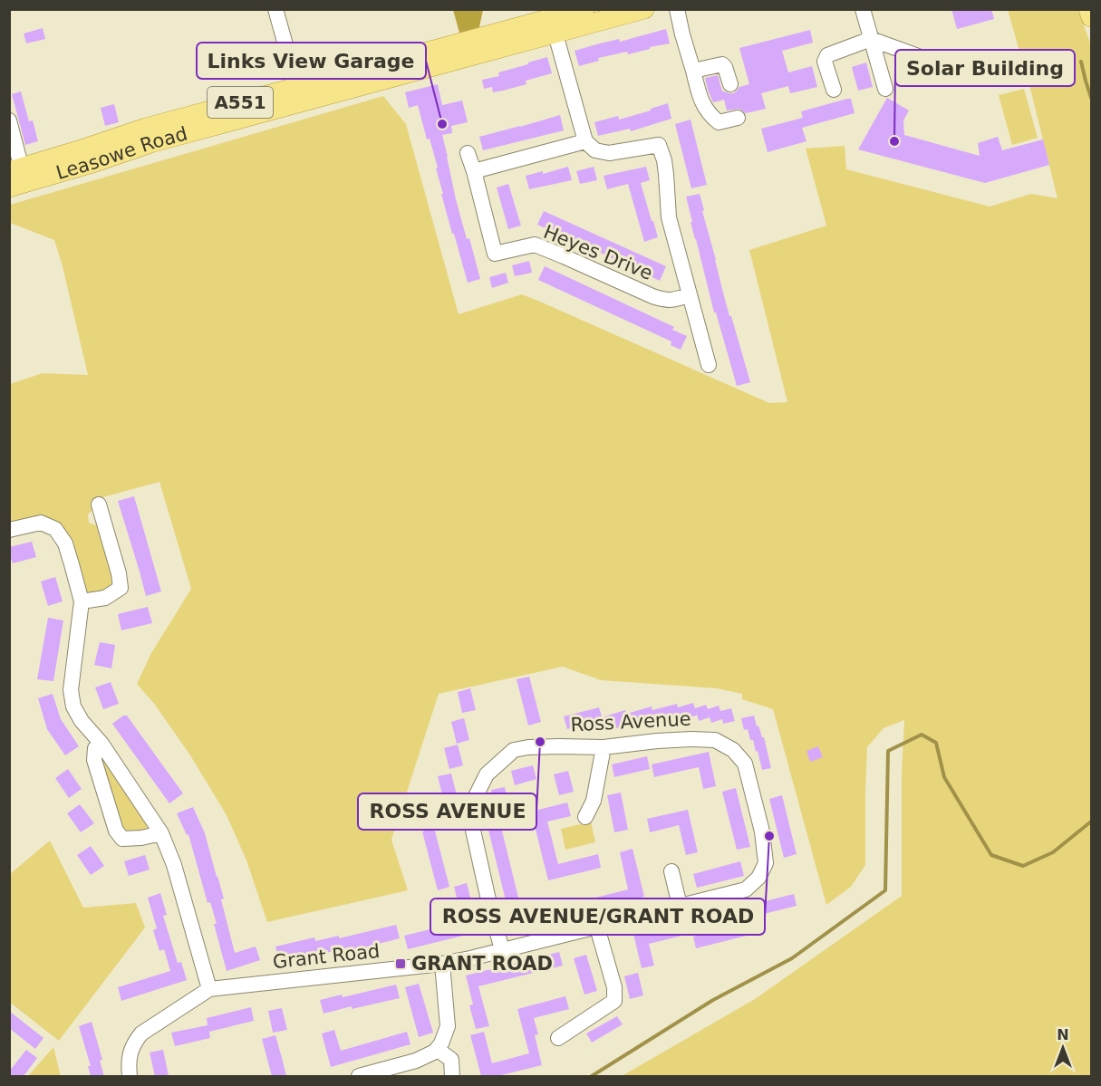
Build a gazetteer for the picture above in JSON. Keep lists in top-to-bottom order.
{
  "streets": {
    "main road": ["A551", "Leasowe Road"],
    "street": ["Heyes Drive", "Ross Avenue", "Grant Road"]
  },
  "crossings": [
    ["Ross Avenue", "Grant Road"]
  ],
  "places": {
    "other": [
      "Links View Garage",
      "Solar Building",
      "ROSS AVENUE",
      "ROSS AVENUE/GRANT ROAD"
    ],
    "transit": ["GRANT ROAD"]
  },
  "north": "top"
}
